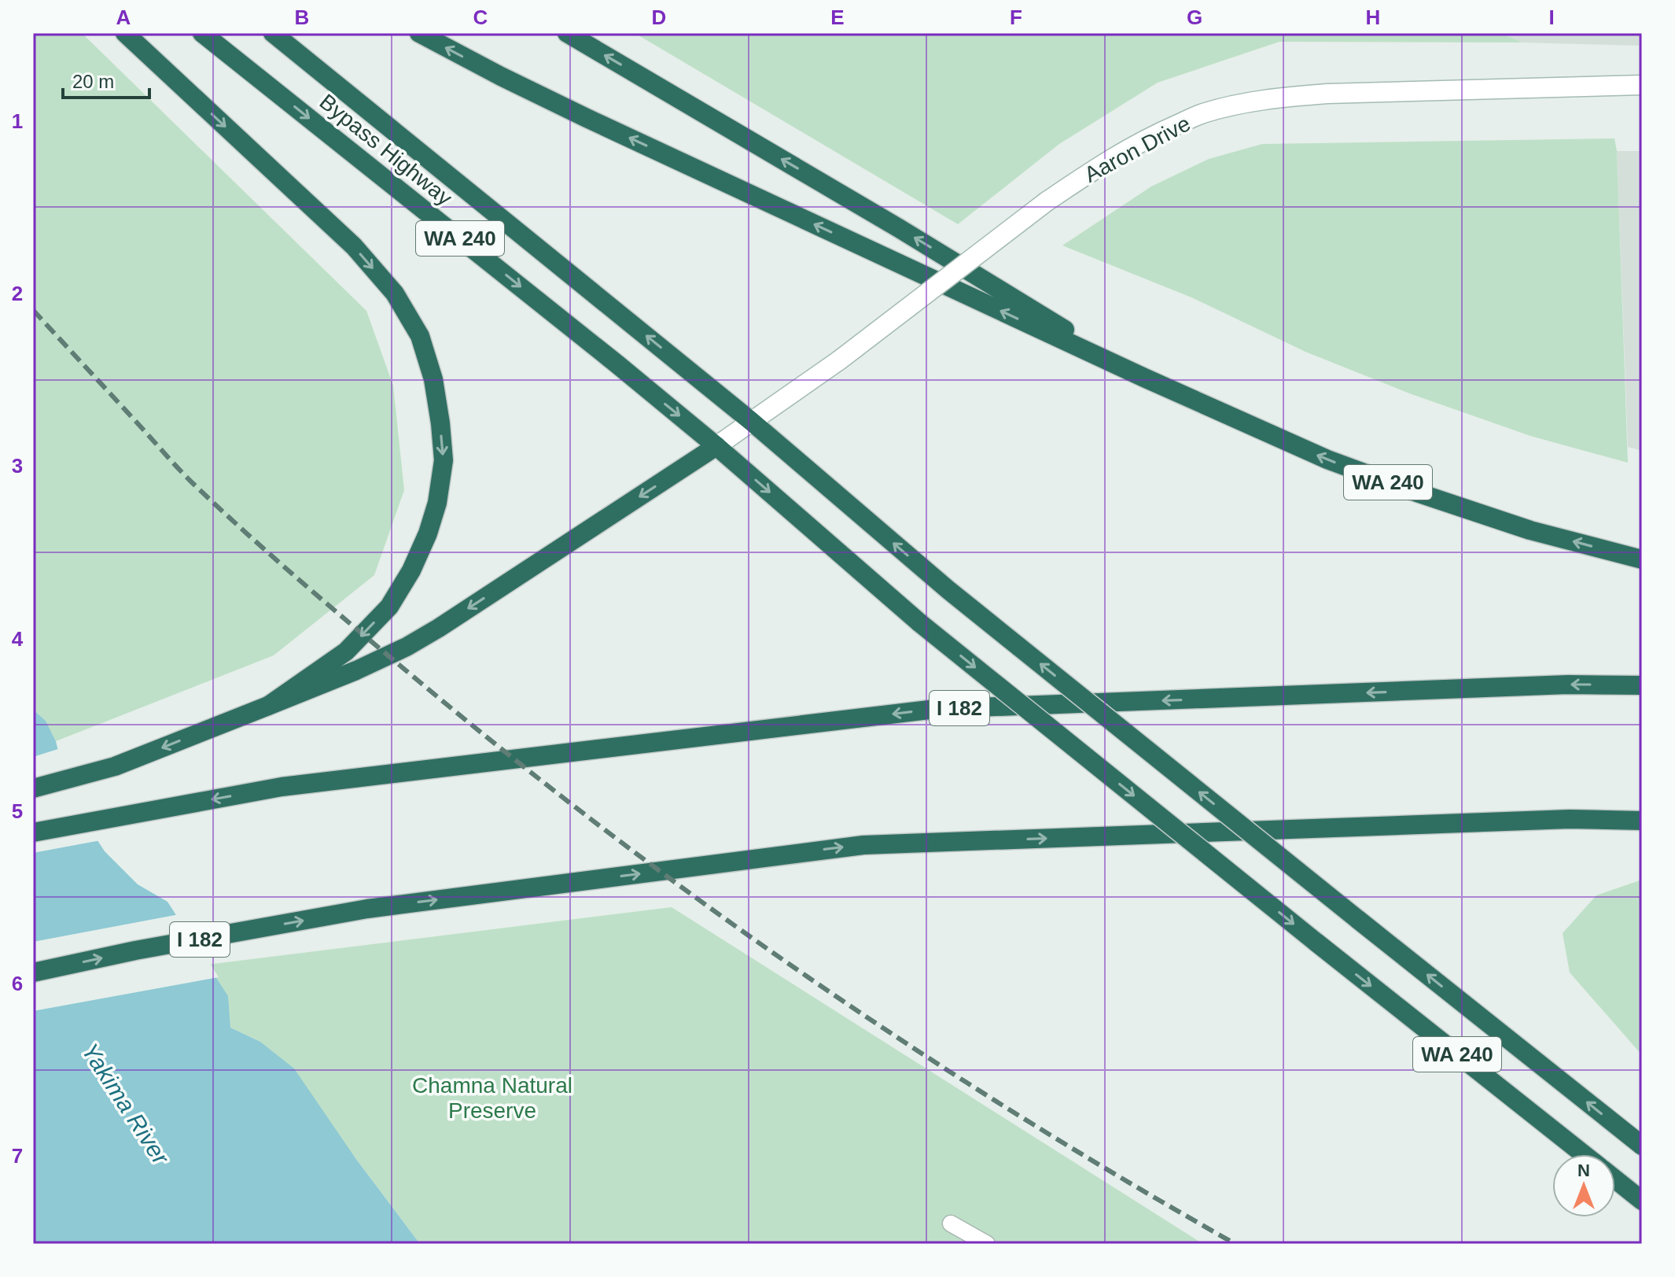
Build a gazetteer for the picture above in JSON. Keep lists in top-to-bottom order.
{
  "streets": {
    "highway": ["Bypass Highway", "WA 240", "I 182"],
    "main road": ["Aaron Drive"]
  },
  "crossings": [
    ["Aaron Drive", "Bypass Highway"],
    ["Aaron Drive", "WA 240"],
    ["Bypass Highway", "WA 240"]
  ],
  "water": ["Yakima River"],
  "parks": ["Chamna Natural Preserve"],
  "scale_bar": "20 m",
  "north": "top",
  "grid": {
    "columns": [
      "A",
      "B",
      "C",
      "D",
      "E",
      "F",
      "G",
      "H",
      "I"
    ],
    "rows": [
      "1",
      "2",
      "3",
      "4",
      "5",
      "6",
      "7"
    ]
  }
}
